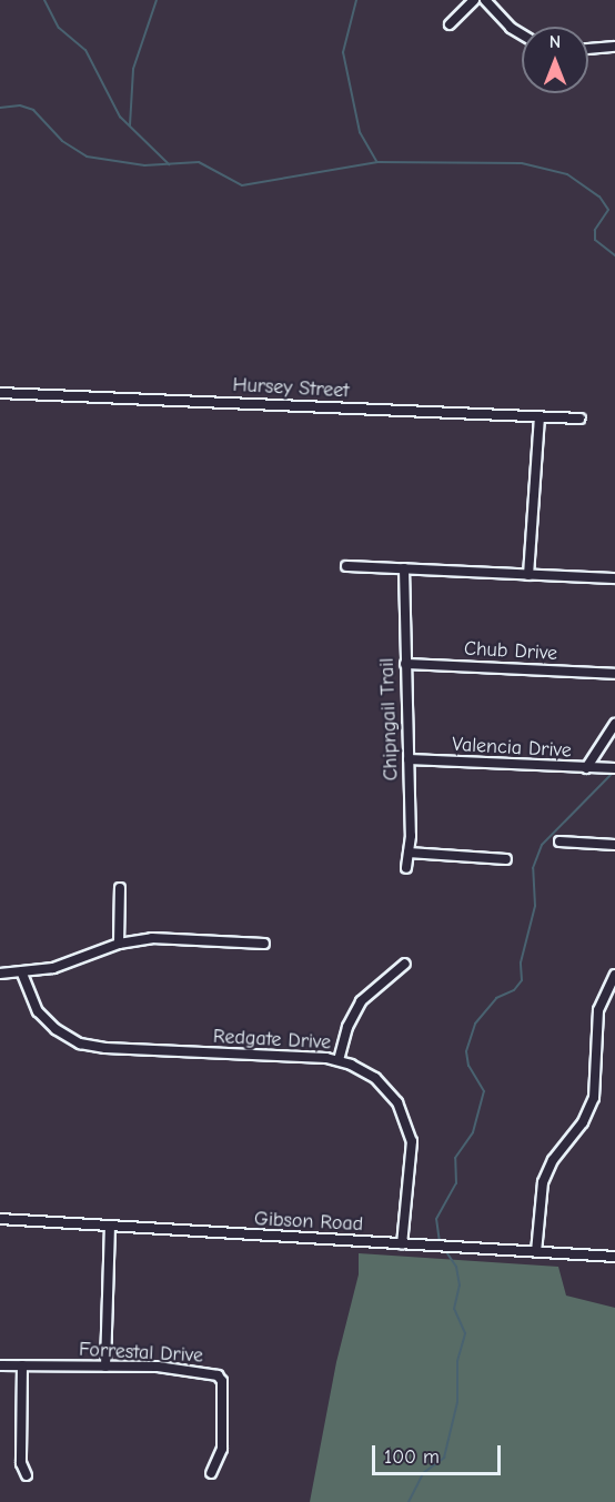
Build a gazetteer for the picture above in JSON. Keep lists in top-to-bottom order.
{
  "streets": {
    "street": [
      "Hursey Street",
      "Chub Drive",
      "Chipngail Trail",
      "Valencia Drive",
      "Redgate Drive",
      "Gibson Road",
      "Forrestal Drive"
    ]
  },
  "crossings": [
    ["Chub Drive", "Chipngail Trail"],
    ["Chipngail Trail", "Valencia Drive"],
    ["Redgate Drive", "Gibson Road"]
  ],
  "scale_bar": "100 m",
  "north": "top"
}
